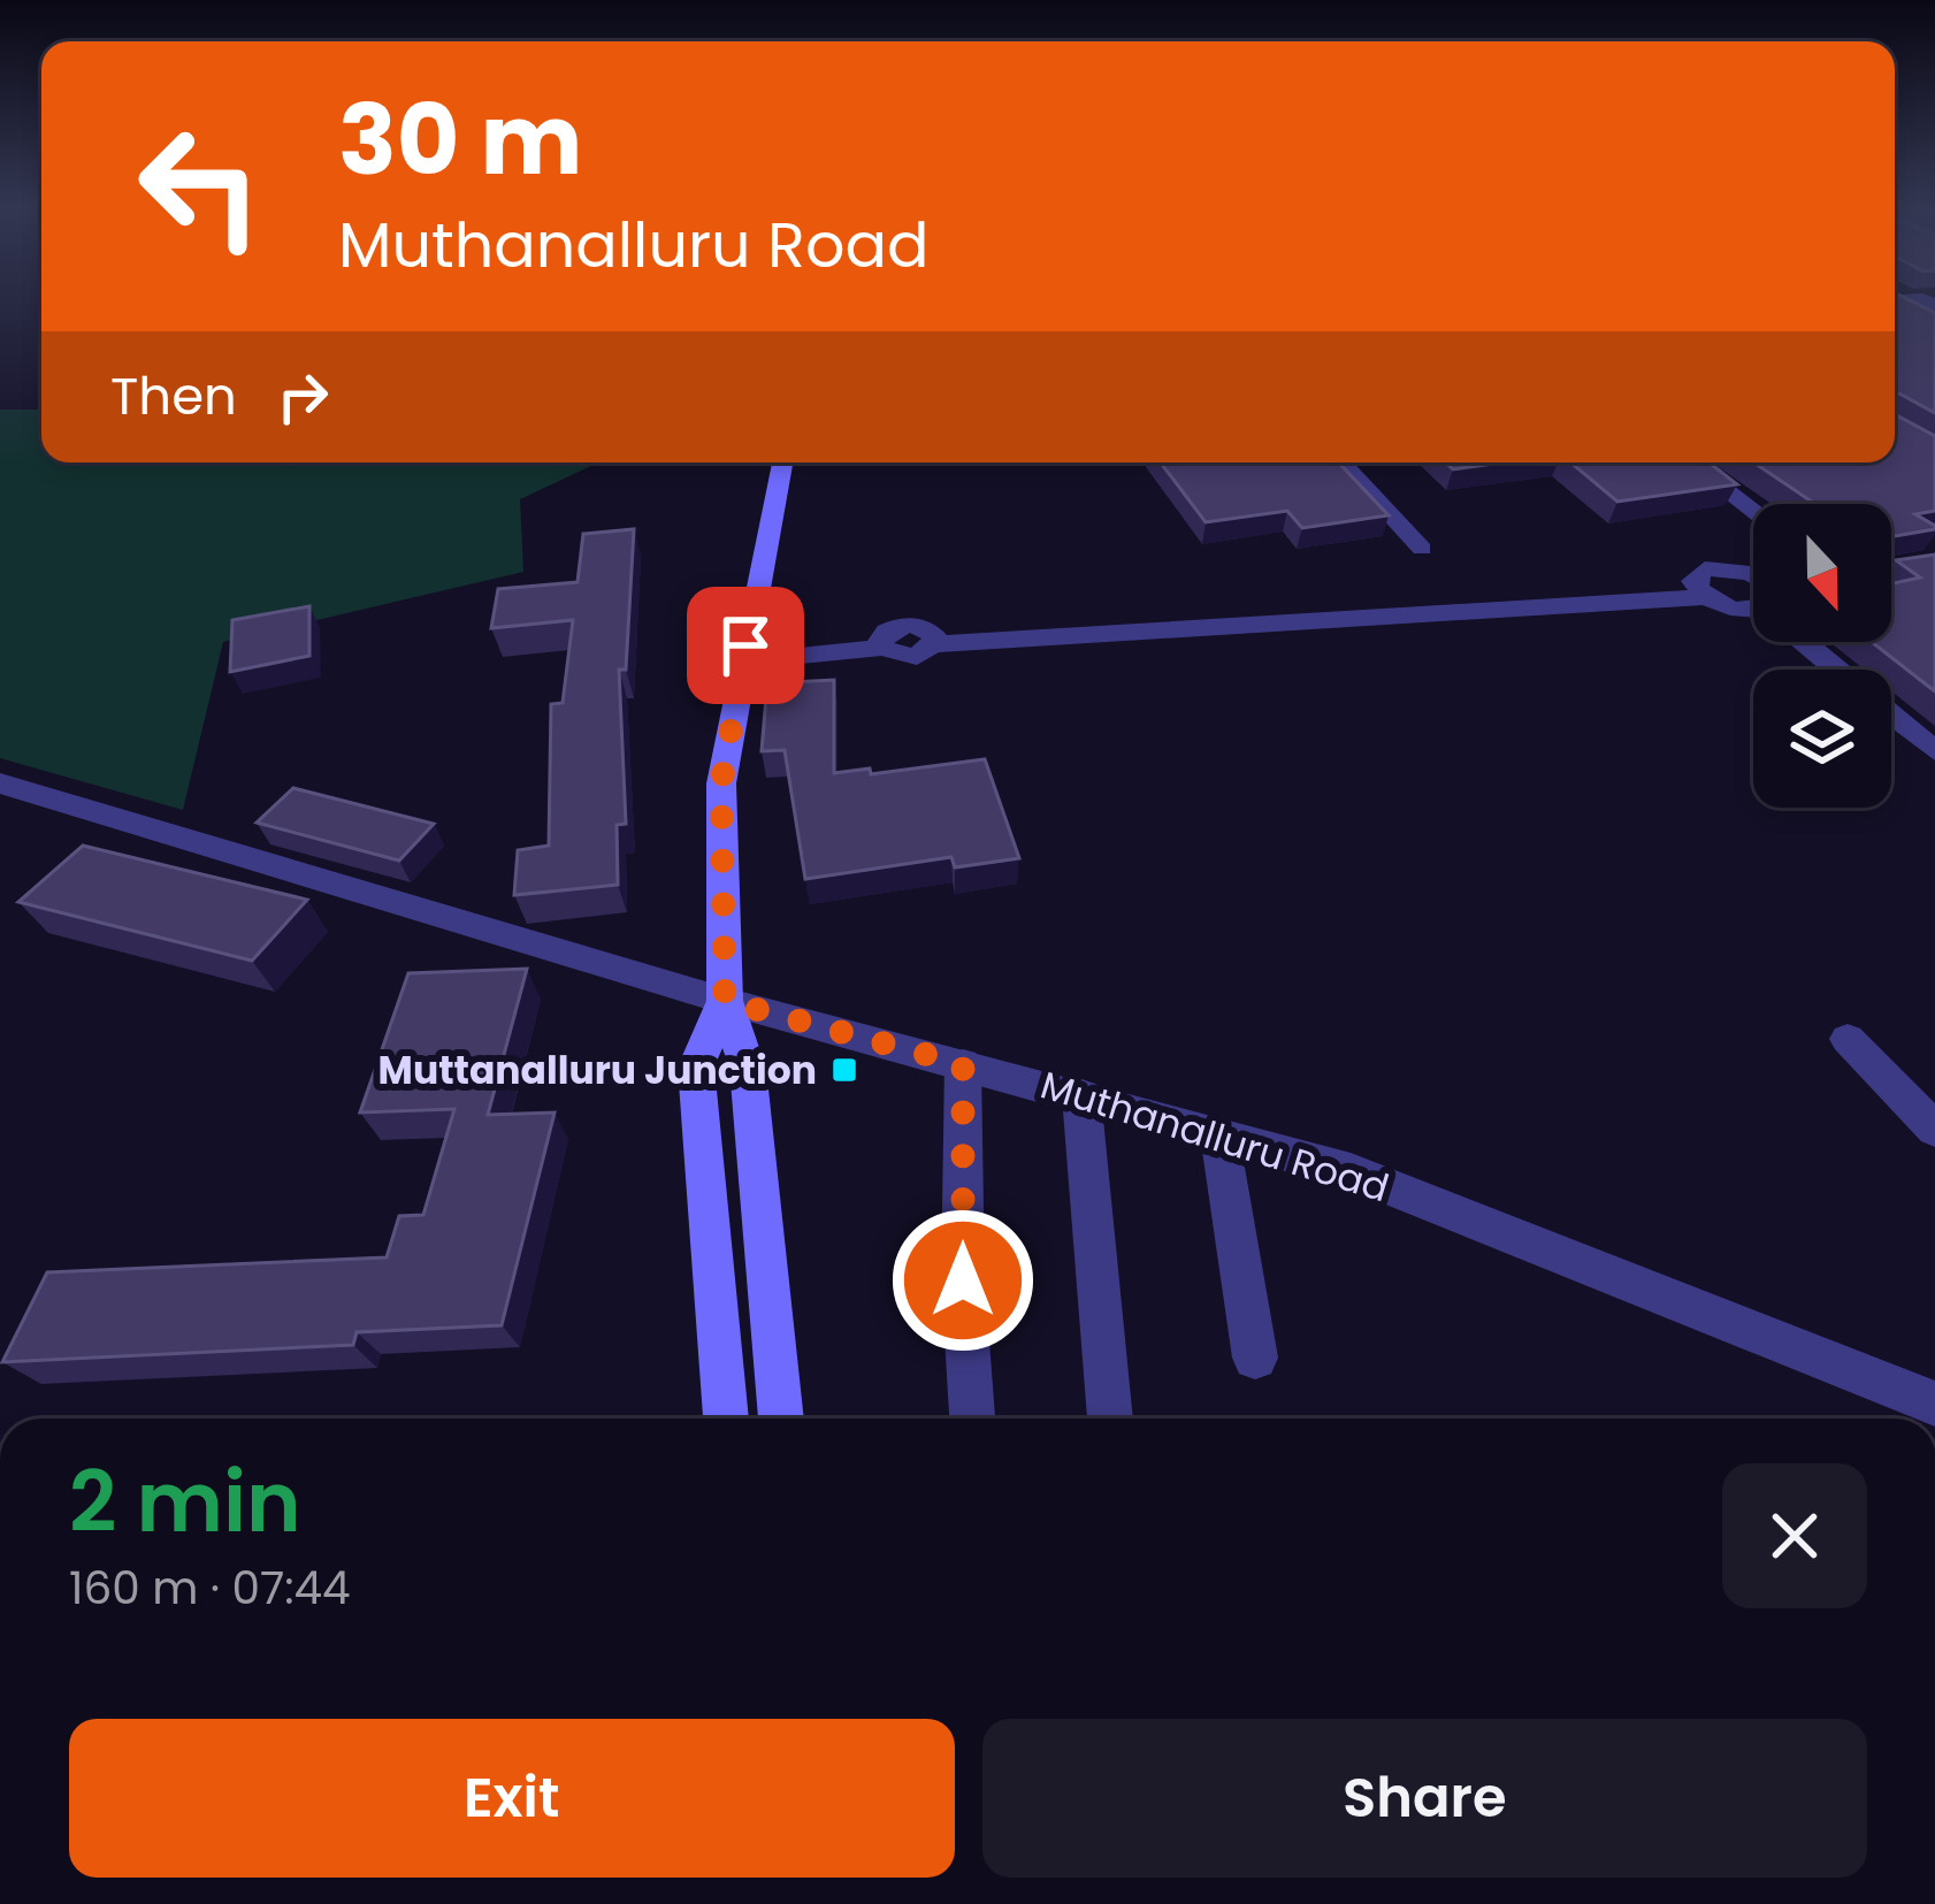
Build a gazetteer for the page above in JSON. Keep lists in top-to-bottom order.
{
  "streets": {
    "street": ["Muthanalluru Road"]
  },
  "places": {
    "transit": ["Muttanalluru Junction"]
  },
  "north": "bottom",
  "page": {
    "turn": ["30 m", "Muthanalluru Road"],
    "then": "Then",
    "heading": ["2 min", "160 m · 07:44"],
    "buttons": ["Exit", "Share"]
  }
}
